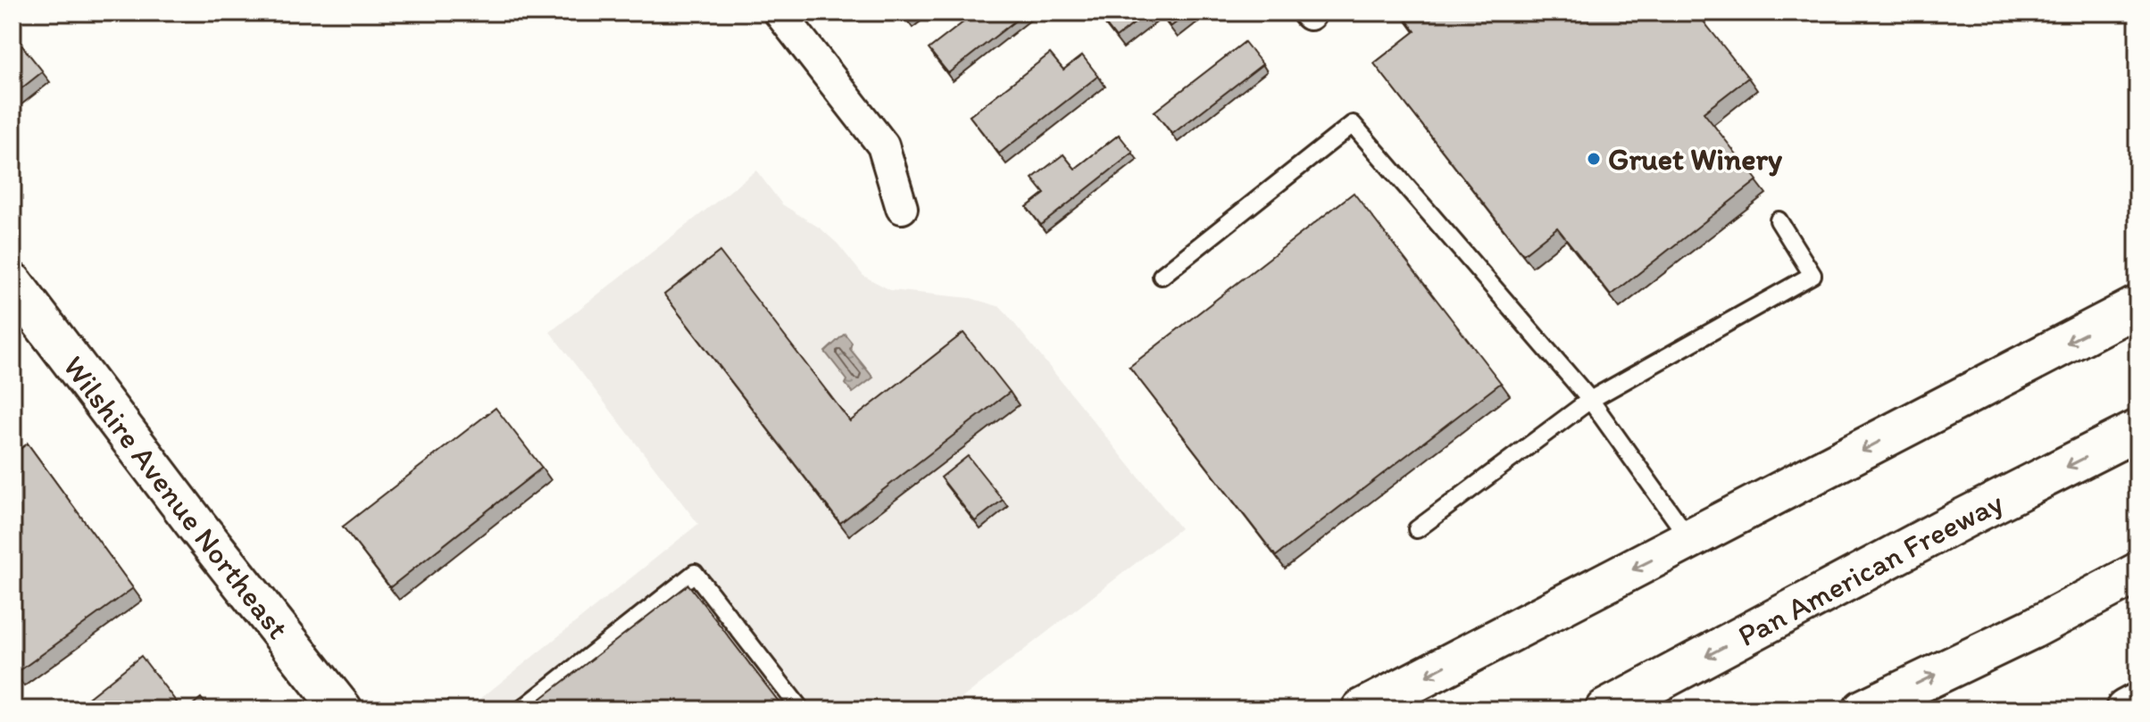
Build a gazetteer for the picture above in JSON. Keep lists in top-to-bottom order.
{
  "streets": {
    "main road": ["Wilshire Avenue Northeast", "Pan American Freeway"]
  },
  "places": ["Gruet Winery"]
}
